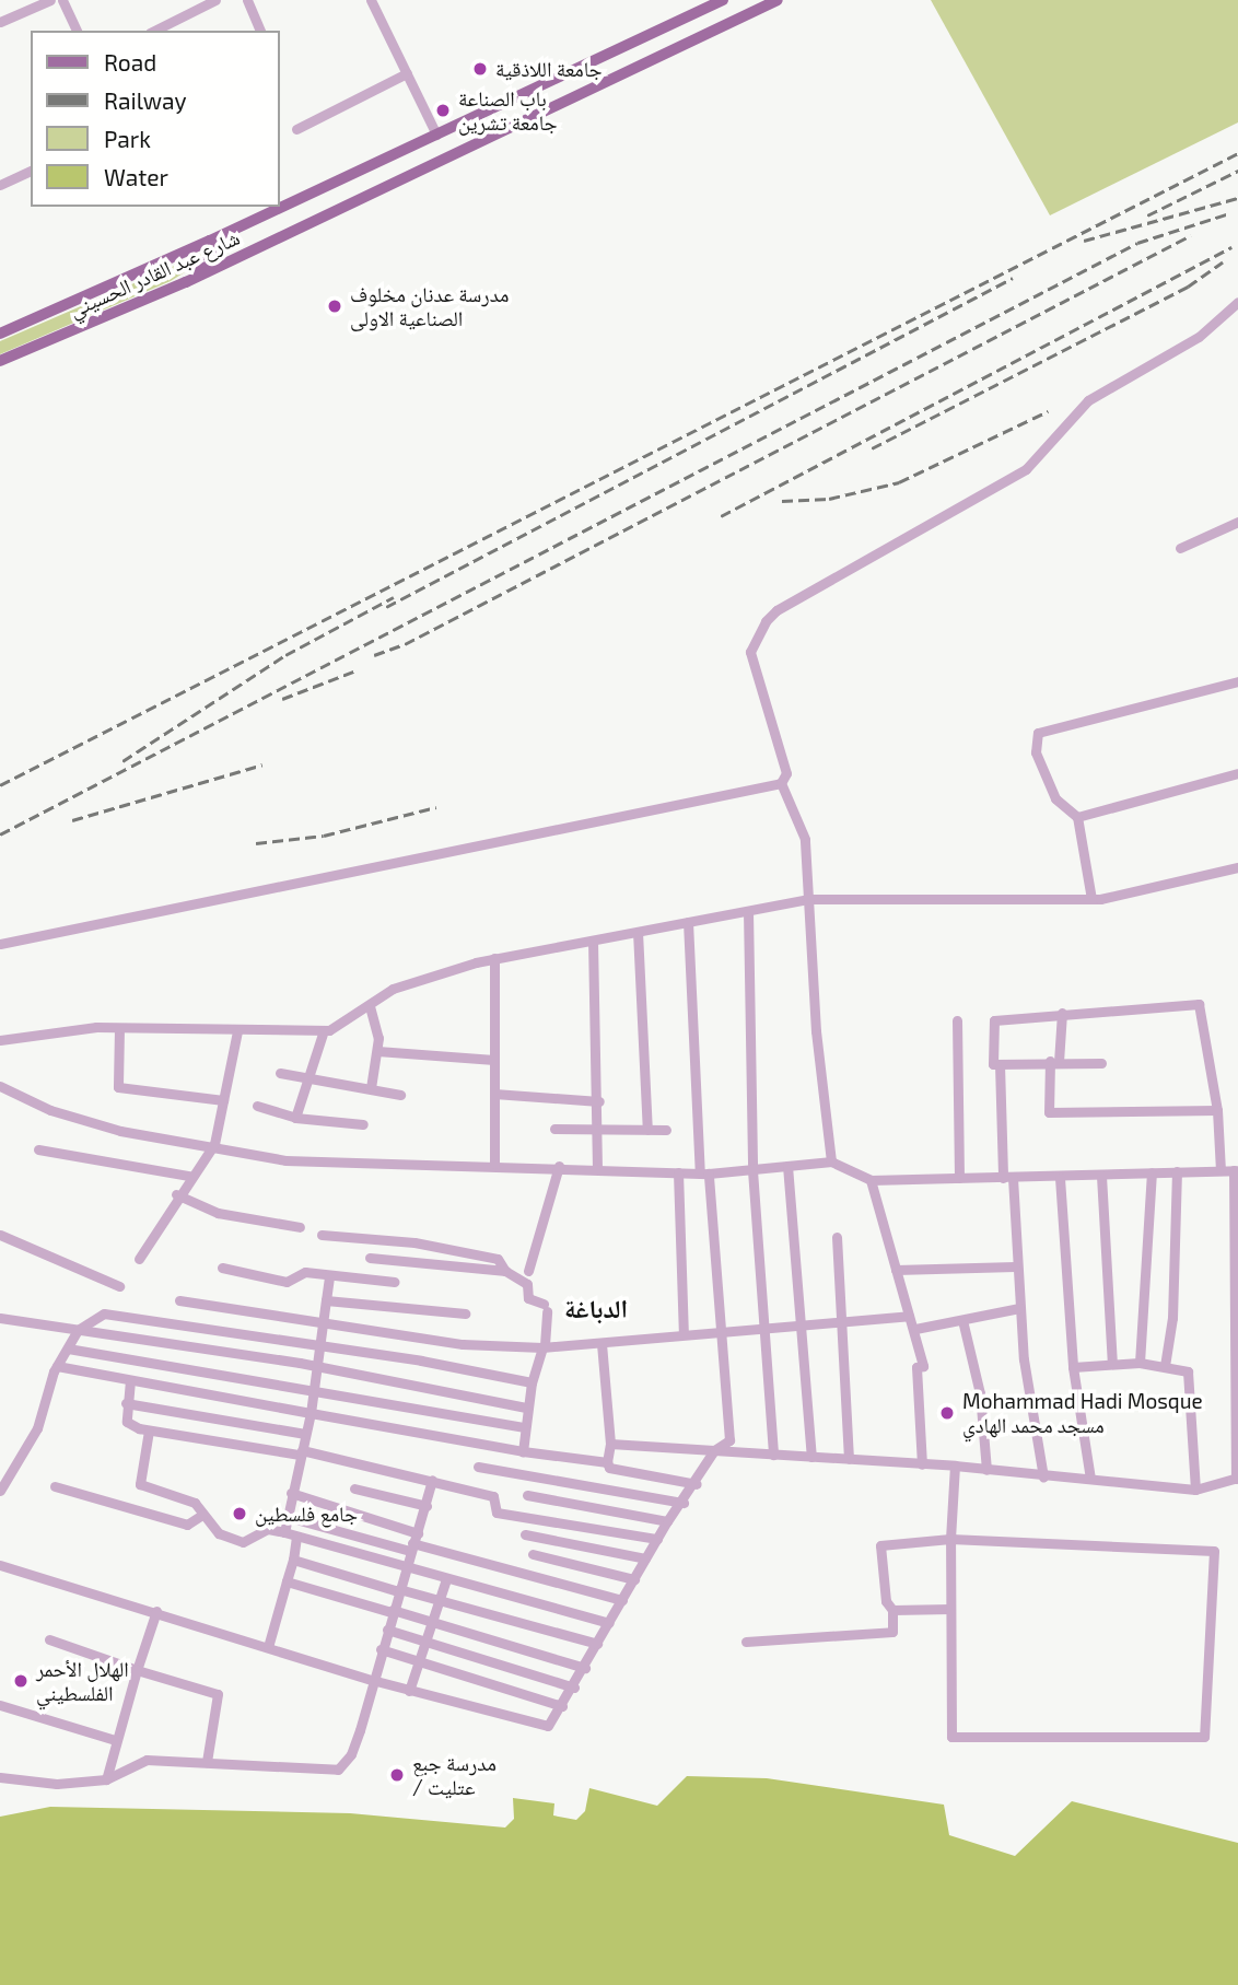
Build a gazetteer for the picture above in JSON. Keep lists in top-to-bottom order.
{
  "streets": {
    "main road": ["شارع عبد القادر الحسيني"]
  },
  "districts": ["الدباغة"],
  "places": [
    "جامعة اللاذقية",
    "باب الصناعة جامعة تشرين",
    "مدرسة عدنان مخلوف الصناعية الاولى",
    "Mohammad Hadi Mosque مسجد محمد الهادي",
    "جامع فلسطين",
    "الهلال الأحمر الفلسطيني",
    "مدرسة جبع / عتليت"
  ],
  "legend": [
    "Road",
    "Railway",
    "Park",
    "Water"
  ]
}
